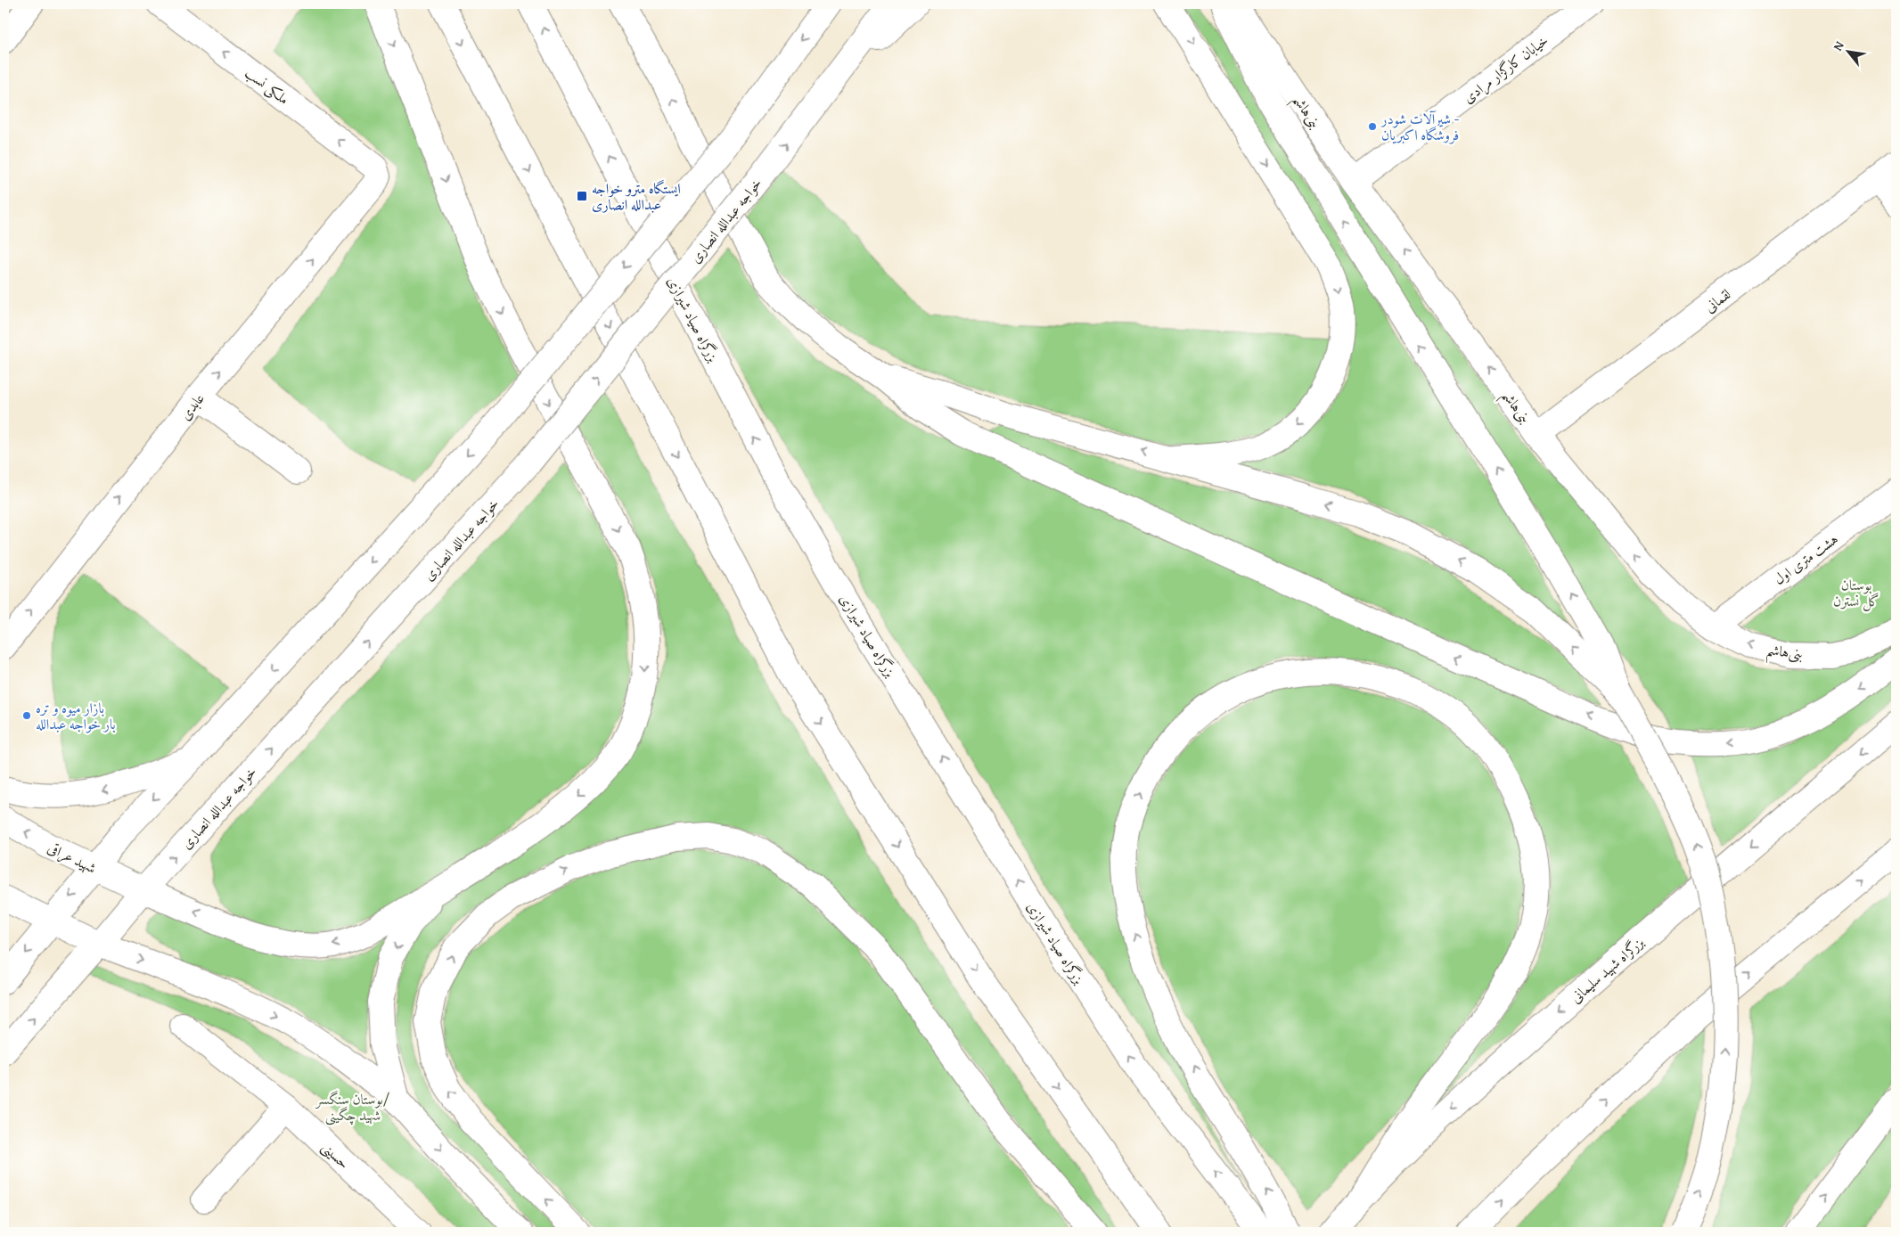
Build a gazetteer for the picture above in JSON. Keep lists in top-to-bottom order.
{
  "streets": {
    "main road": [
      "خیابان کارگزار مرادی",
      "ملکی نسب",
      "بنی‌هاشم",
      "خواجه عبدالله انصاری",
      "لقمانی",
      "بزرگراه صیاد شیرازی",
      "عابدی",
      "هشت متری اول",
      "شهید عراقی",
      "بزرگراه شهید سلیمانی",
      "حسینی"
    ]
  },
  "crossings": [
    ["خیابان کارگزار مرادی", "بنی‌هاشم"],
    ["ملکی نسب", "عابدی"],
    ["بنی‌هاشم", "لقمانی"],
    ["بنی‌هاشم", "هشت متری اول"],
    ["خواجه عبدالله انصاری", "شهید عراقی"]
  ],
  "one_way": ["ملکی نسب", "عابدی"],
  "parks": ["بوستان گل نسترن", "بوستان سنگسر/ شهید چگینی"],
  "places": {
    "other": ["شیرآلات شودر - فروشگاه اکبریان", "بازار میوه و تره بار خواجه عبدالله"],
    "transit": ["ایستگاه مترو خواجه عبدالله انصاری"]
  },
  "north": "top left"
}
